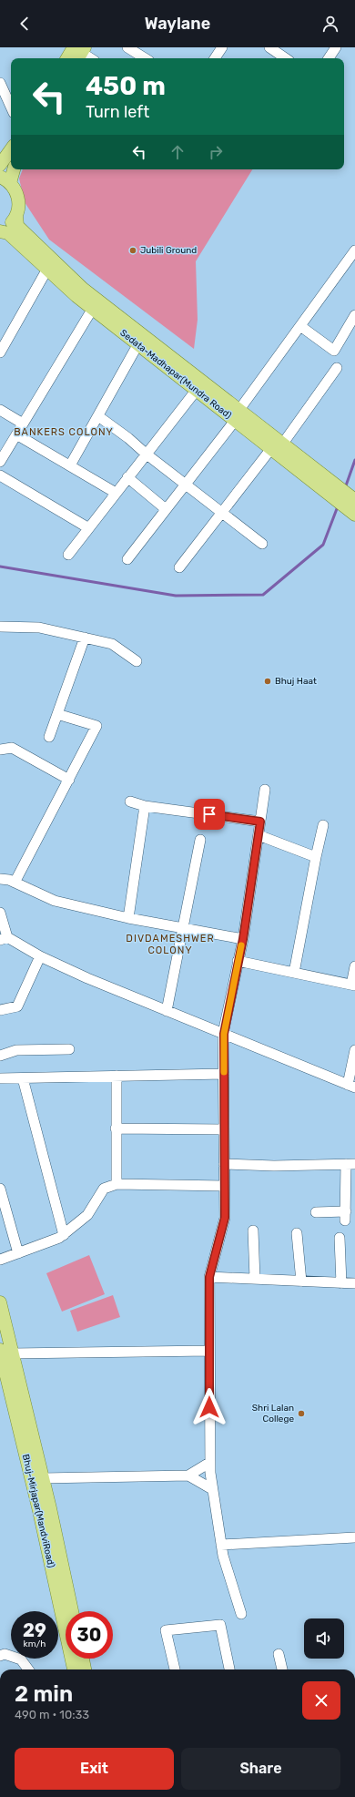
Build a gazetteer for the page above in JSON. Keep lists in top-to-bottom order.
{
  "streets": {
    "main road": ["Sedata-Madhapar(Mundra Road)", "Bhuj-Mirjapar(MandviRoad)"]
  },
  "districts": ["BANKERS COLONY", "DIVDAMESHWER COLONY"],
  "places": ["Jubili Ground", "Bhuj Haat", "Shri Lalan College"],
  "page": {
    "header": "Waylane",
    "turn": ["450 m", "Turn left"],
    "speed": "29 km/h",
    "limit": "30",
    "heading": ["2 min", "490 m · 10:33"],
    "buttons": ["Exit", "Share"]
  }
}
